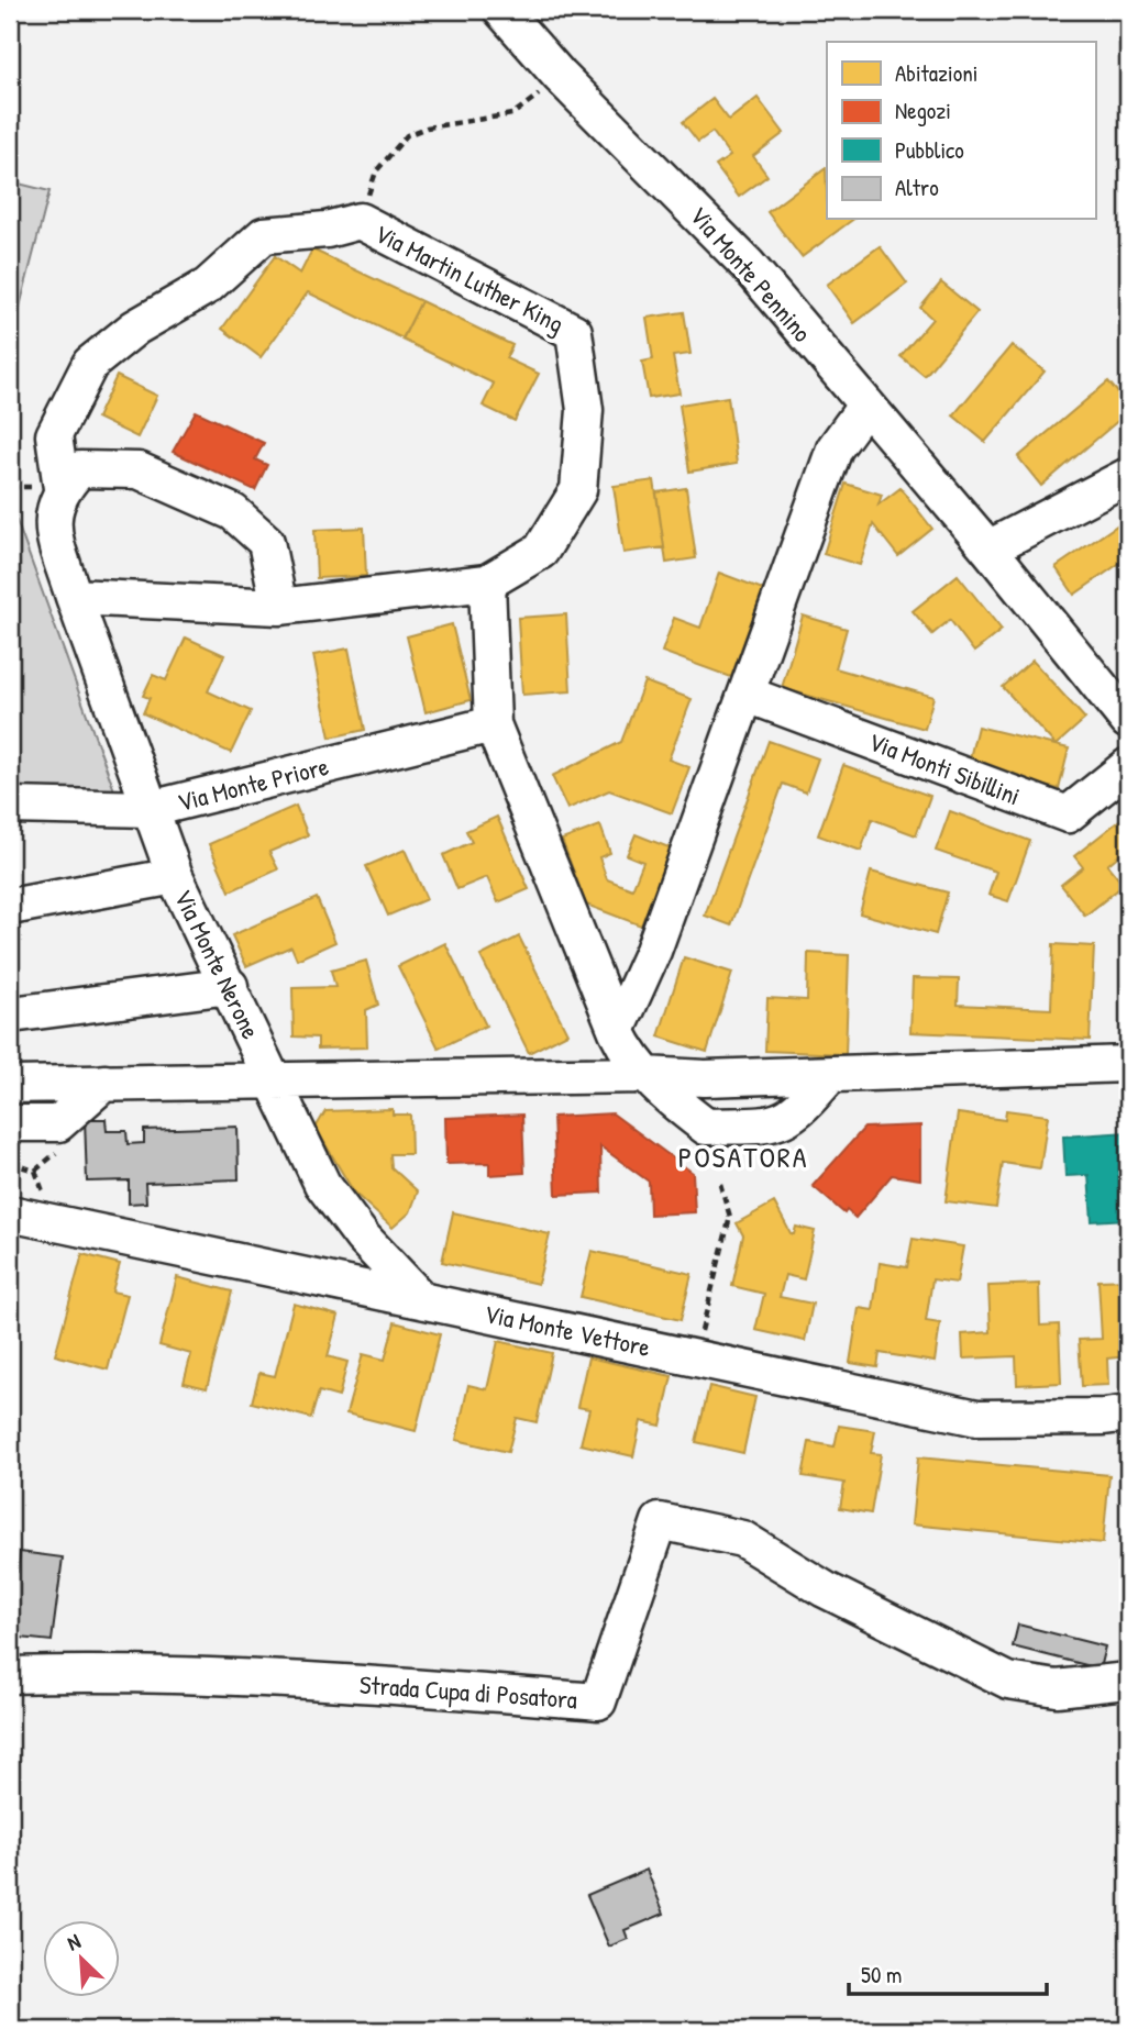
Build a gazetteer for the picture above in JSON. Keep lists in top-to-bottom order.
{
  "streets": {
    "street": [
      "Via Monte Pennino",
      "Via Martin Luther King",
      "Via Monti Sibillini",
      "Via Monte Priore",
      "Via Monte Nerone",
      "Via Monte Vettore",
      "Strada Cupa di Posatora"
    ]
  },
  "crossings": [
    ["Via Martin Luther King", "Via Monte Nerone"],
    ["Via Monte Priore", "Via Monte Nerone"],
    ["Via Monte Nerone", "Via Monte Vettore"]
  ],
  "districts": ["POSATORA"],
  "legend": [
    "Abitazioni",
    "Negozi",
    "Pubblico",
    "Altro"
  ],
  "scale_bar": "50 m",
  "north": "top left"
}
